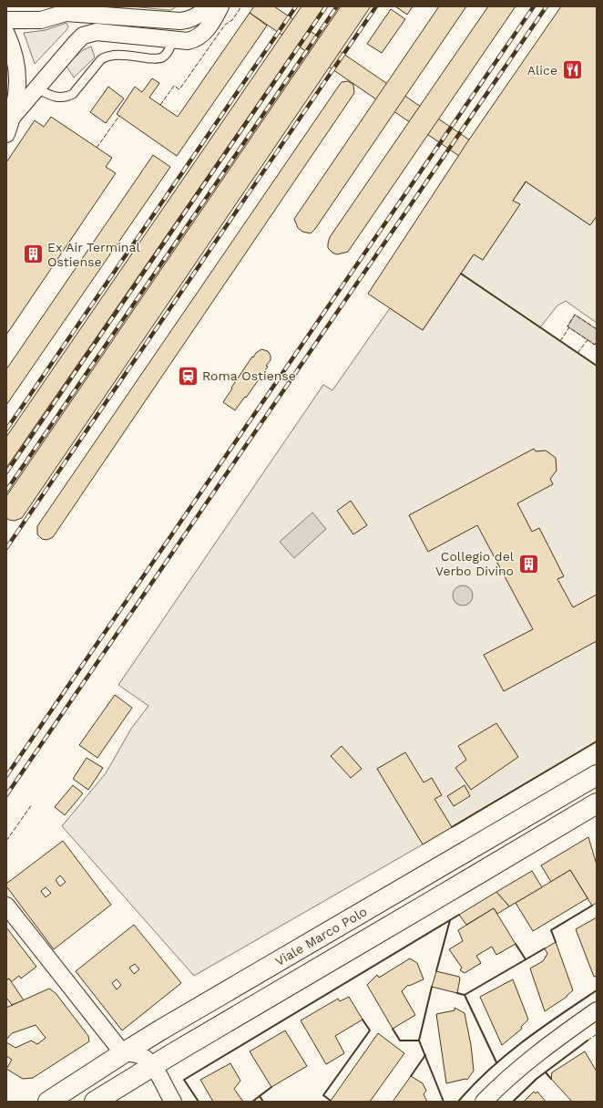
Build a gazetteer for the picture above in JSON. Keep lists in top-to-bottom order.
{
  "streets": {
    "main road": ["Viale Marco Polo"]
  },
  "places": {
    "restaurant": ["Alice"],
    "building": ["Ex Air Terminal Ostiense", "Collegio del Verbo Divino"],
    "station": ["Roma Ostiense"]
  }
}
